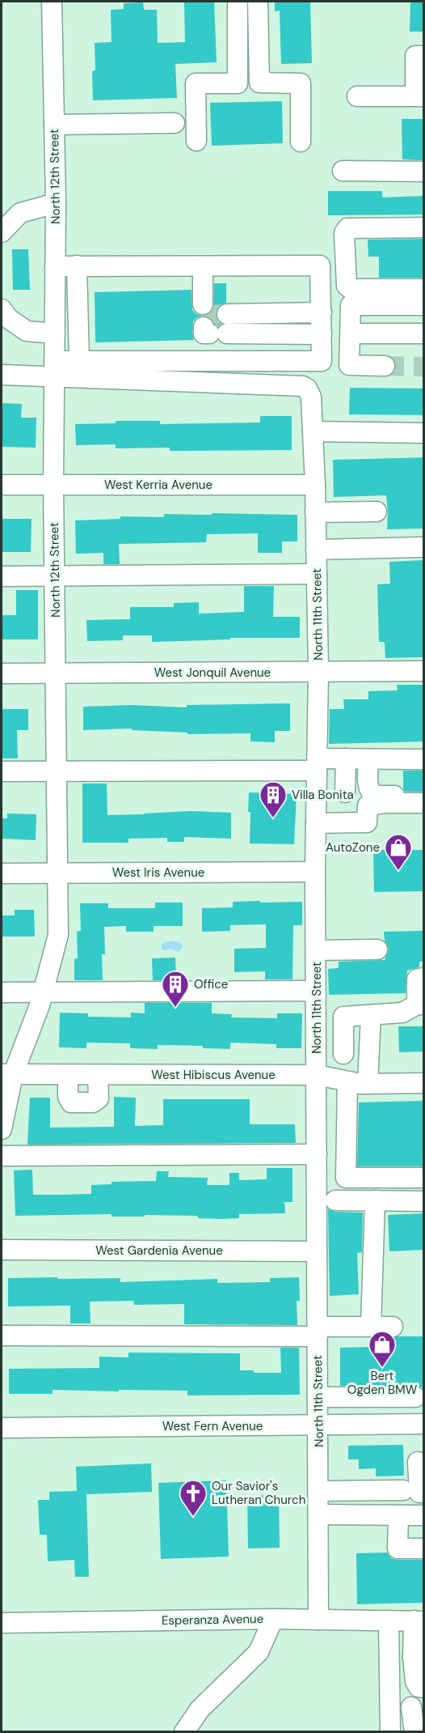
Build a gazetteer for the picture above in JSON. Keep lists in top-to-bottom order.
{
  "streets": {
    "street": [
      "North 12th Street",
      "West Kerria Avenue",
      "North 11th Street",
      "West Jonquil Avenue",
      "West Iris Avenue",
      "West Hibiscus Avenue",
      "West Gardenia Avenue",
      "West Fern Avenue",
      "Esperanza Avenue"
    ]
  },
  "crossings": [
    ["North 12th Street", "West Kerria Avenue"],
    ["North 12th Street", "North 11th Street"],
    ["North 12th Street", "West Jonquil Avenue"],
    ["North 12th Street", "West Iris Avenue"],
    ["North 12th Street", "West Hibiscus Avenue"],
    ["West Kerria Avenue", "North 11th Street"],
    ["North 11th Street", "West Jonquil Avenue"],
    ["North 11th Street", "West Iris Avenue"],
    ["North 11th Street", "West Hibiscus Avenue"],
    ["North 11th Street", "West Gardenia Avenue"],
    ["North 11th Street", "West Fern Avenue"],
    ["North 11th Street", "Esperanza Avenue"]
  ],
  "places": {
    "building": ["Villa Bonita", "Office"],
    "shop": ["AutoZone", "Bert Ogden BMW"],
    "church": ["Our Savior's Lutheran Church"]
  }
}
